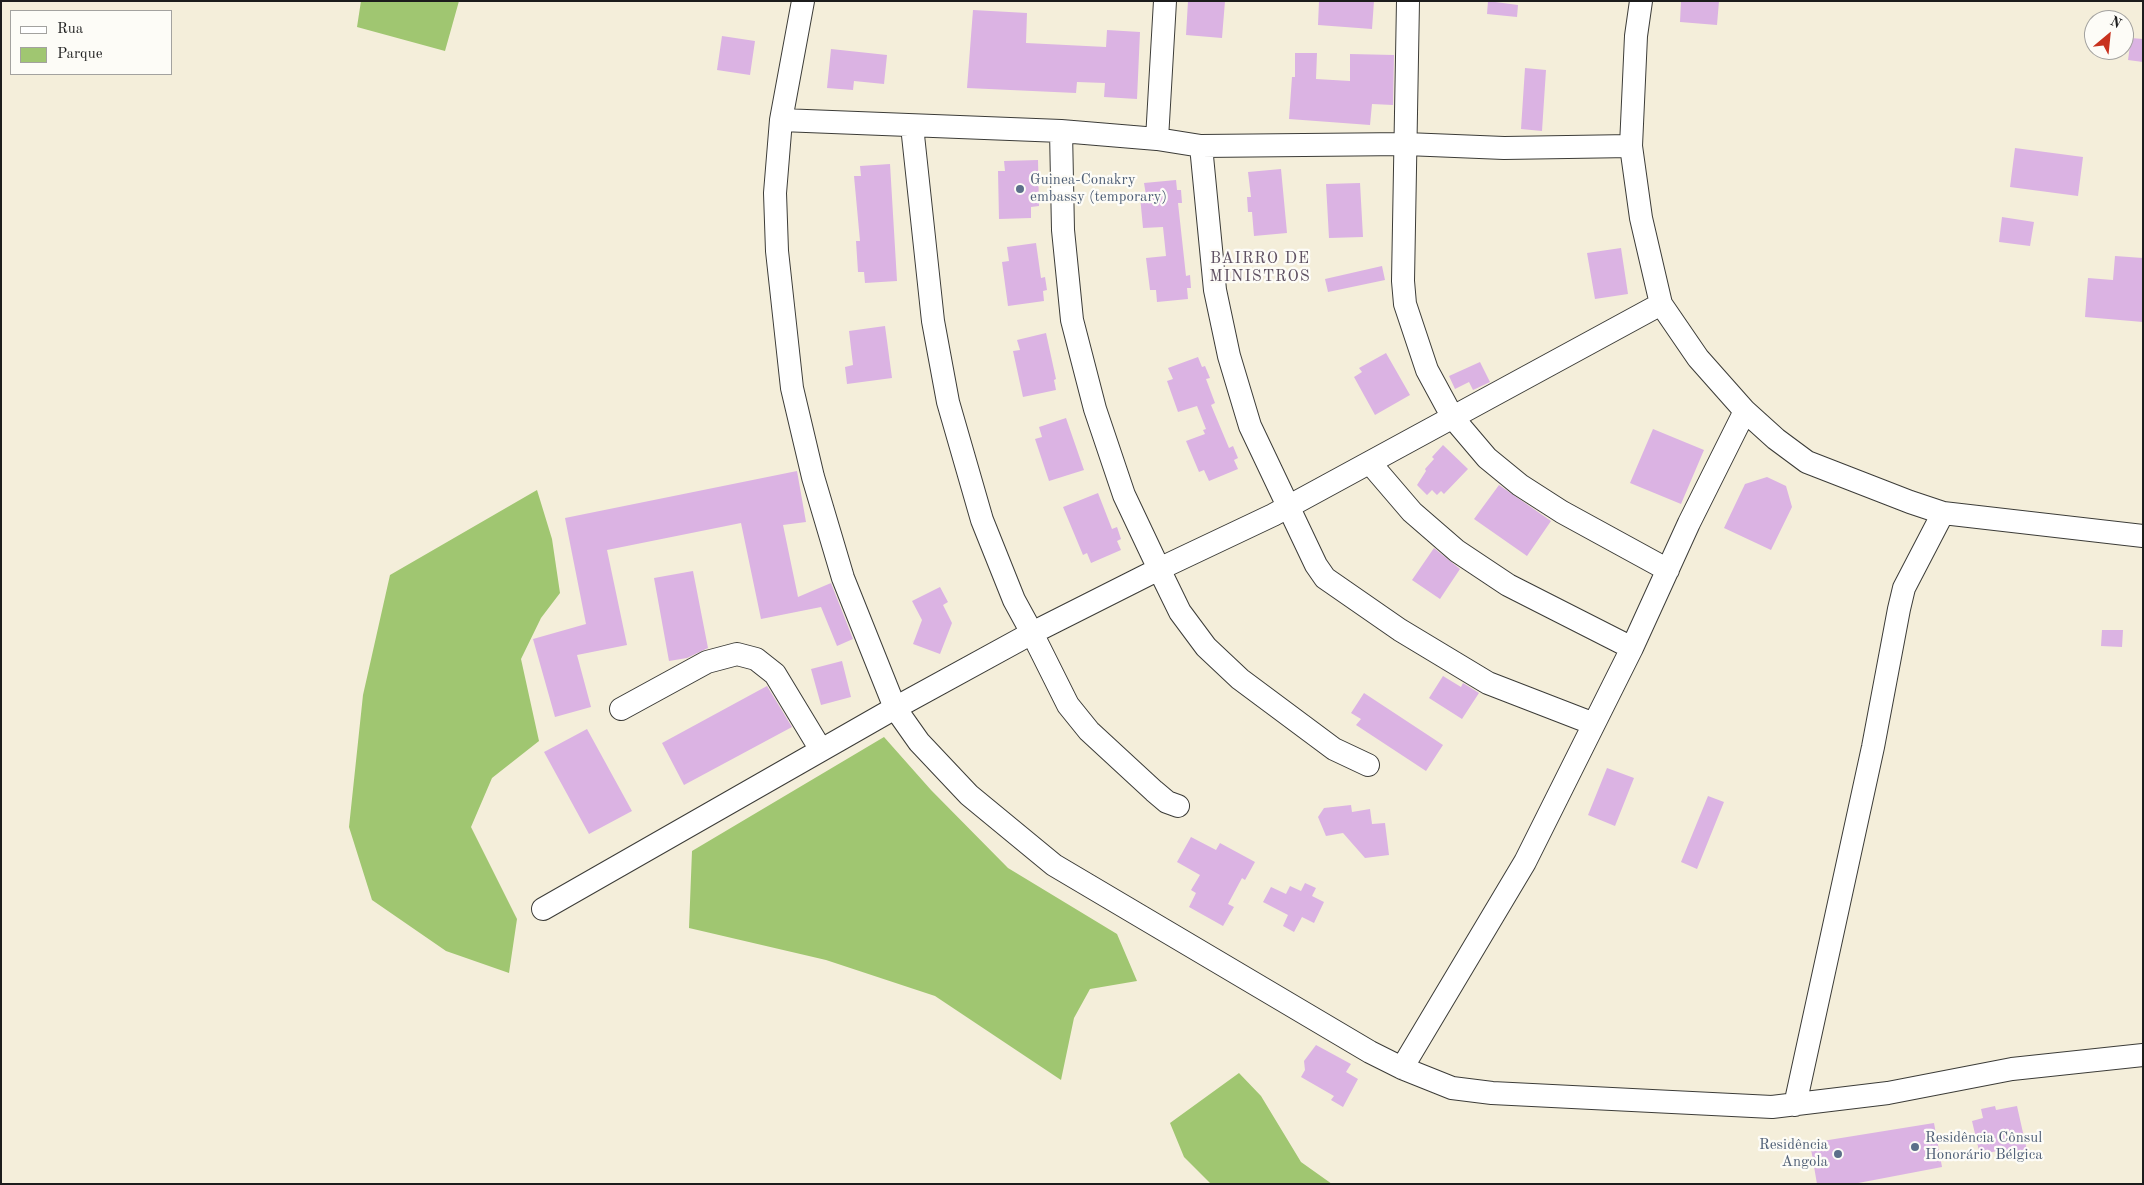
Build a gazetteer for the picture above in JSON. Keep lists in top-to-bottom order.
{
  "districts": ["BAIRRO DE MINISTROS"],
  "places": ["Guinea-Conakry embassy (temporary)", "Residência Cônsul Honorário Bélgica", "Residência Angola"],
  "legend": ["Rua", "Parque"],
  "north": "top right"
}
